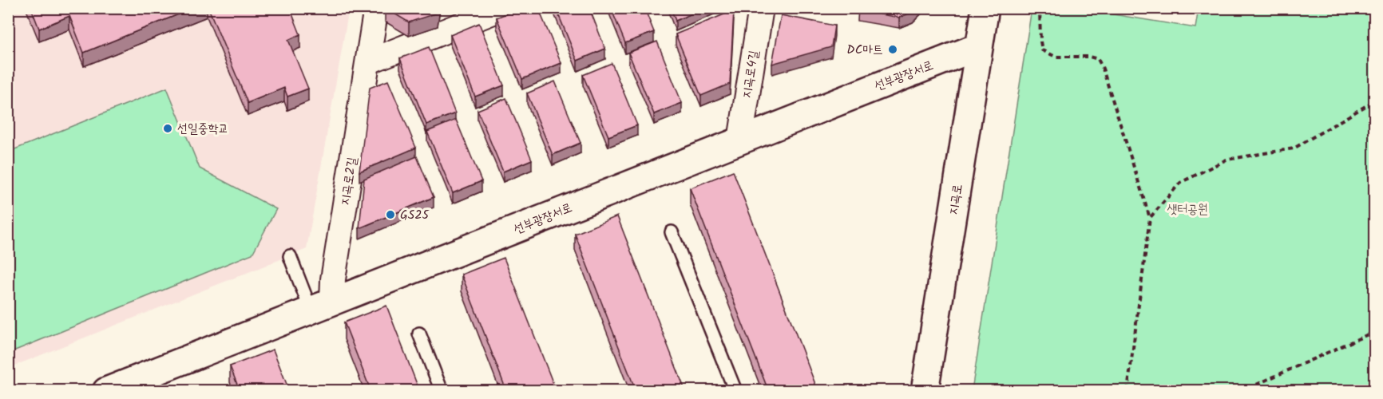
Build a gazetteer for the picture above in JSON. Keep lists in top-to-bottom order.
{
  "streets": {
    "street": [
      "지곡로4길",
      "선부광장서로",
      "지곡로2길",
      "지곡로"
    ]
  },
  "crossings": [
    ["지곡로4길", "선부광장서로"],
    ["선부광장서로", "지곡로2길"],
    ["선부광장서로", "지곡로"]
  ],
  "parks": ["샛터공원"],
  "places": ["DC마트", "선일중학교", "GS25"]
}
